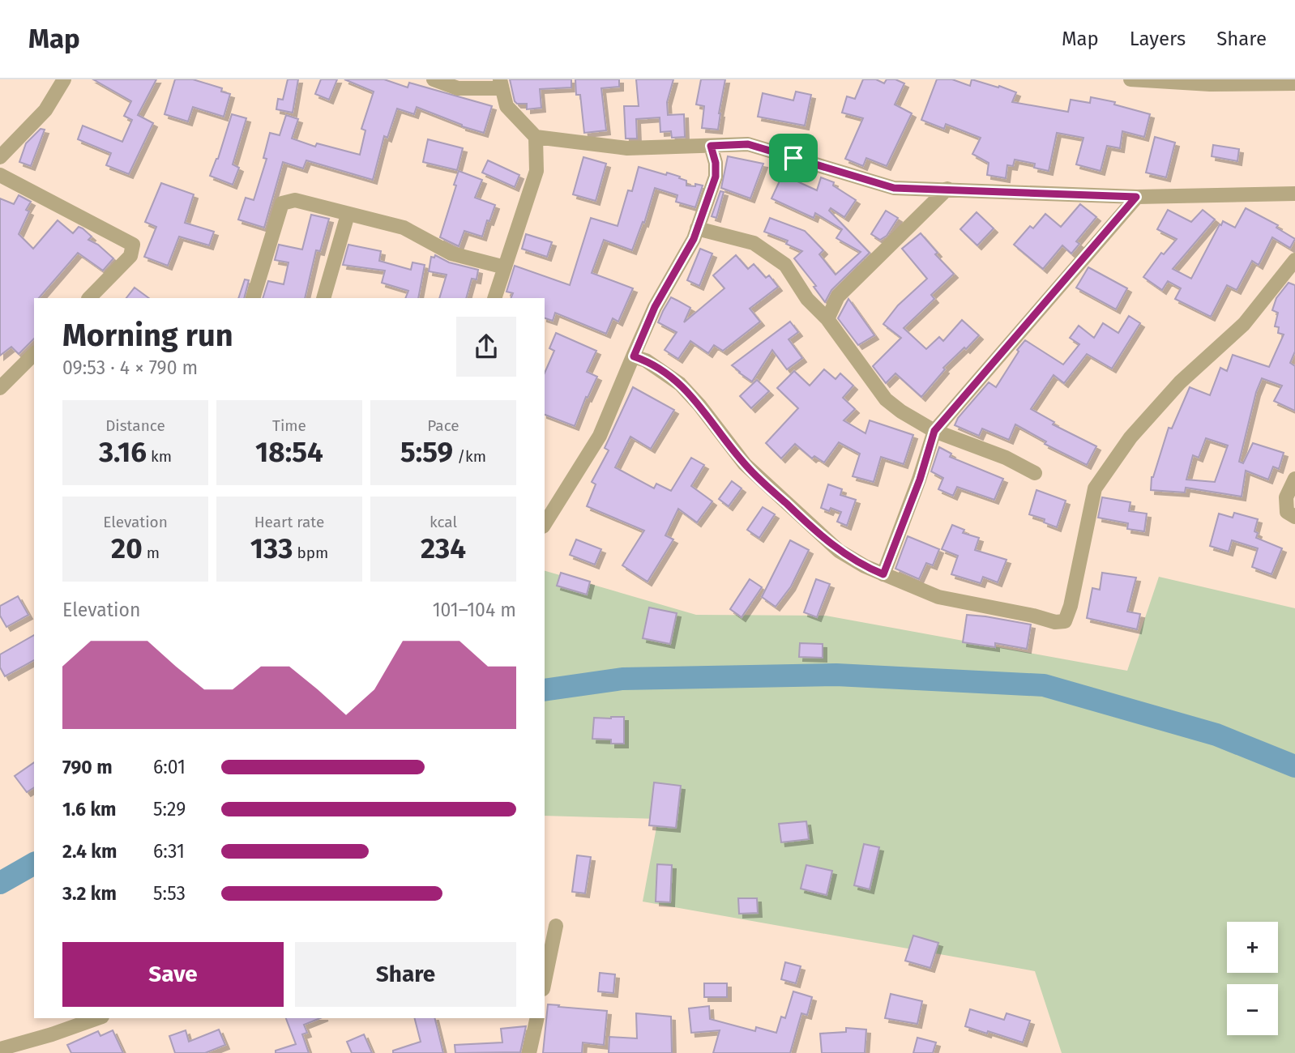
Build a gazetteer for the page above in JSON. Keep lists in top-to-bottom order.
{
  "page": {
    "header": "Map",
    "nav": ["Map", "Layers", "Share"],
    "heading": ["Morning run", "09:53 · 4 × 790 m"],
    "stats": [
      ["Distance", "3.16 km"],
      ["Time", "18:54"],
      ["Pace", "5:59 /km"],
      ["Elevation", "20 m"],
      ["Heart rate", "133 bpm"],
      ["kcal", "234"]
    ],
    "chart": ["Elevation", "101–104 m"],
    "list": [
      {
        "name": "790 m",
        "note": "6:01"
      },
      {
        "name": "1.6 km",
        "note": "5:29"
      },
      {
        "name": "2.4 km",
        "note": "6:31"
      },
      {
        "name": "3.2 km",
        "note": "5:53"
      }
    ],
    "map_buttons": ["+", "−"],
    "buttons": ["Save", "Share"]
  }
}
